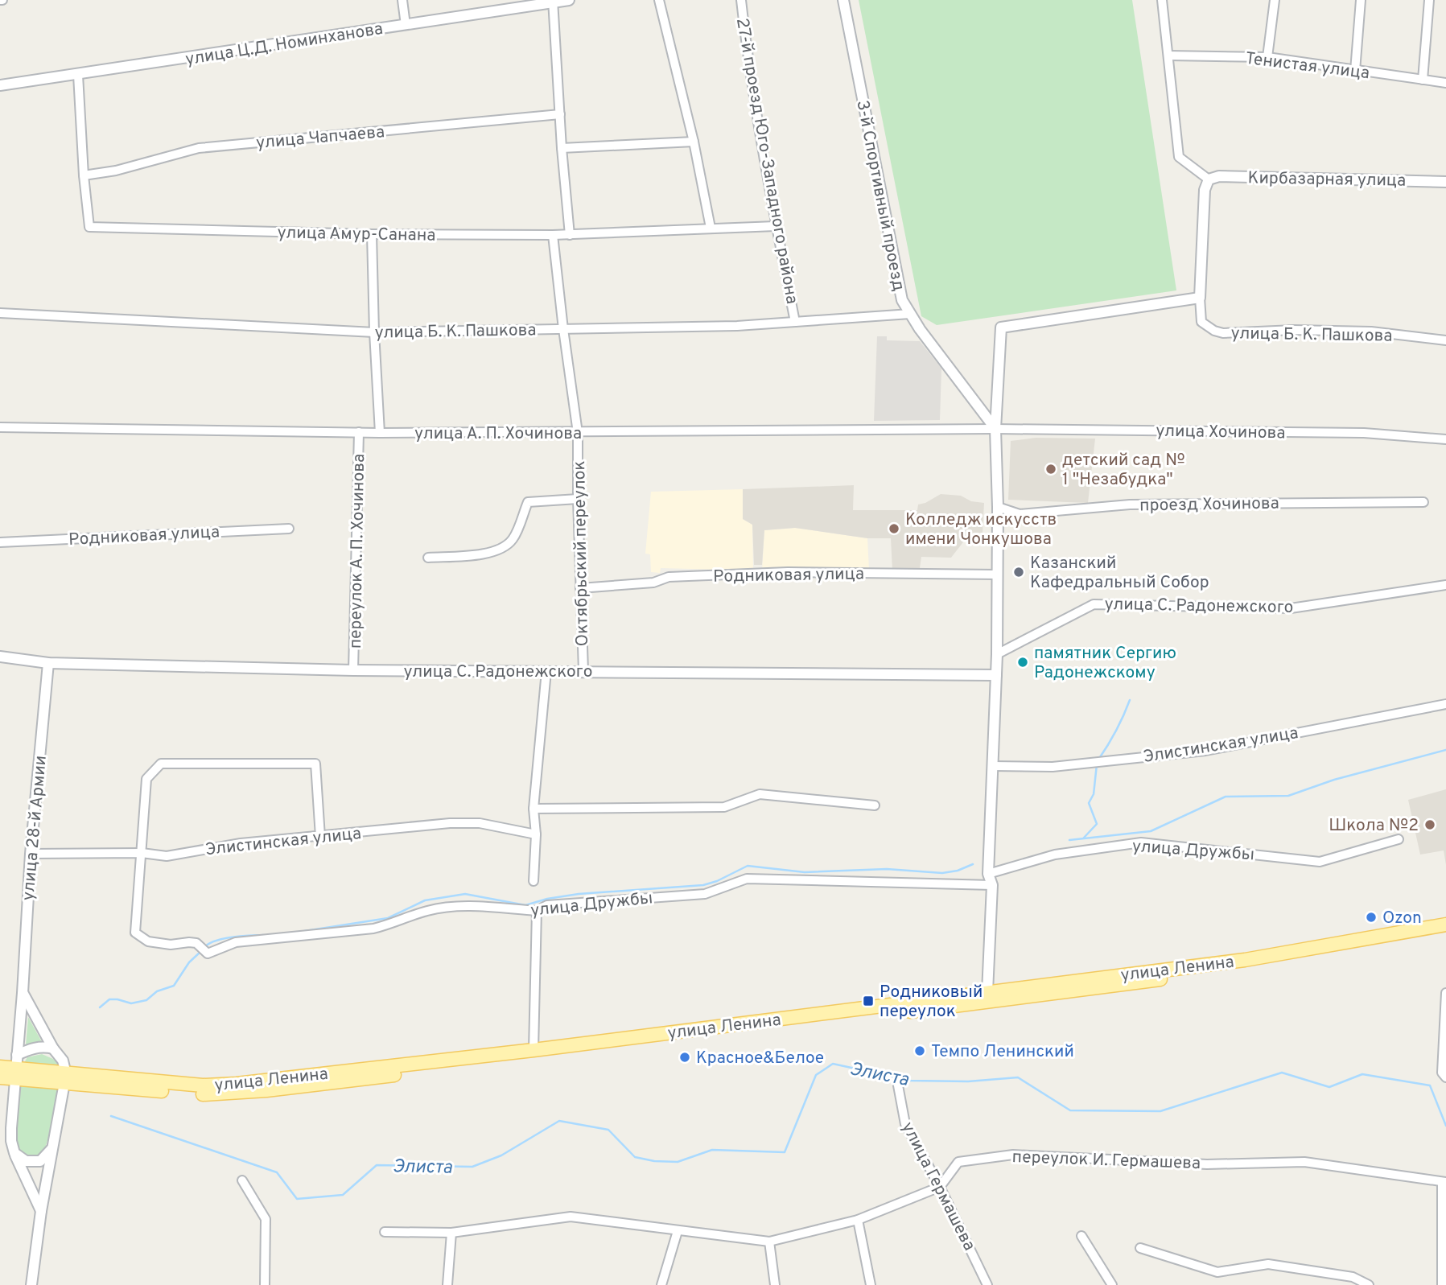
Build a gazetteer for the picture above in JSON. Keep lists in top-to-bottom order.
{
  "streets": {
    "main road": ["улица Ленина"],
    "street": [
      "улица Ц.Д. Номинханова",
      "Тенистая улица",
      "улица Чапчаева",
      "27-й проезд Юго-Западного района",
      "Кирбазарная улица",
      "3-й Спортивный проезд",
      "улица Амур-Санана",
      "улица Б. К. Пашкова",
      "улица Хочинова",
      "улица А. П. Хочинова",
      "проезд Хочинова",
      "Родниковая улица",
      "переулок А. П. Хочинова",
      "Октябрьский переулок",
      "улица С. Радонежского",
      "Элистинская улица",
      "улица 28-й Армии",
      "улица Дружбы",
      "переулок И. Гермашева",
      "улица Гермашева"
    ]
  },
  "crossings": [
    ["улица Ц.Д. Номинханова", "улица Амур-Санана"],
    ["улица Чапчаева", "улица Амур-Санана"],
    ["27-й проезд Юго-Западного района", "улица Амур-Санана"],
    ["27-й проезд Юго-Западного района", "улица Б. К. Пашкова"],
    ["3-й Спортивный проезд", "улица Б. К. Пашкова"],
    ["3-й Спортивный проезд", "улица Хочинова"],
    ["3-й Спортивный проезд", "улица А. П. Хочинова"],
    ["улица Амур-Санана", "переулок А. П. Хочинова"],
    ["улица Амур-Санана", "Октябрьский переулок"],
    ["улица Б. К. Пашкова", "переулок А. П. Хочинова"],
    ["улица Б. К. Пашкова", "Октябрьский переулок"],
    ["улица Хочинова", "улица А. П. Хочинова"],
    ["улица А. П. Хочинова", "переулок А. П. Хочинова"],
    ["улица А. П. Хочинова", "Октябрьский переулок"],
    ["Родниковая улица", "Октябрьский переулок"],
    ["переулок А. П. Хочинова", "улица С. Радонежского"],
    ["Октябрьский переулок", "улица С. Радонежского"],
    ["улица С. Радонежского", "улица 28-й Армии"],
    ["Элистинская улица", "улица 28-й Армии"],
    ["Элистинская улица", "улица Дружбы"],
    ["улица 28-й Армии", "улица Ленина"],
    ["переулок И. Гермашева", "улица Гермашева"]
  ],
  "water": ["Элиста"],
  "places": {
    "other": [
      "детский сад № 1 \"Незабудка\"",
      "Колледж искусств имени Чонкушова",
      "Казанский Кафедральный Собор",
      "памятник Сергию Радонежскому",
      "Школа №2",
      "Ozon",
      "Темпо Ленинский",
      "Красное&Белое"
    ],
    "transit": ["Родниковый переулок"]
  }
}
